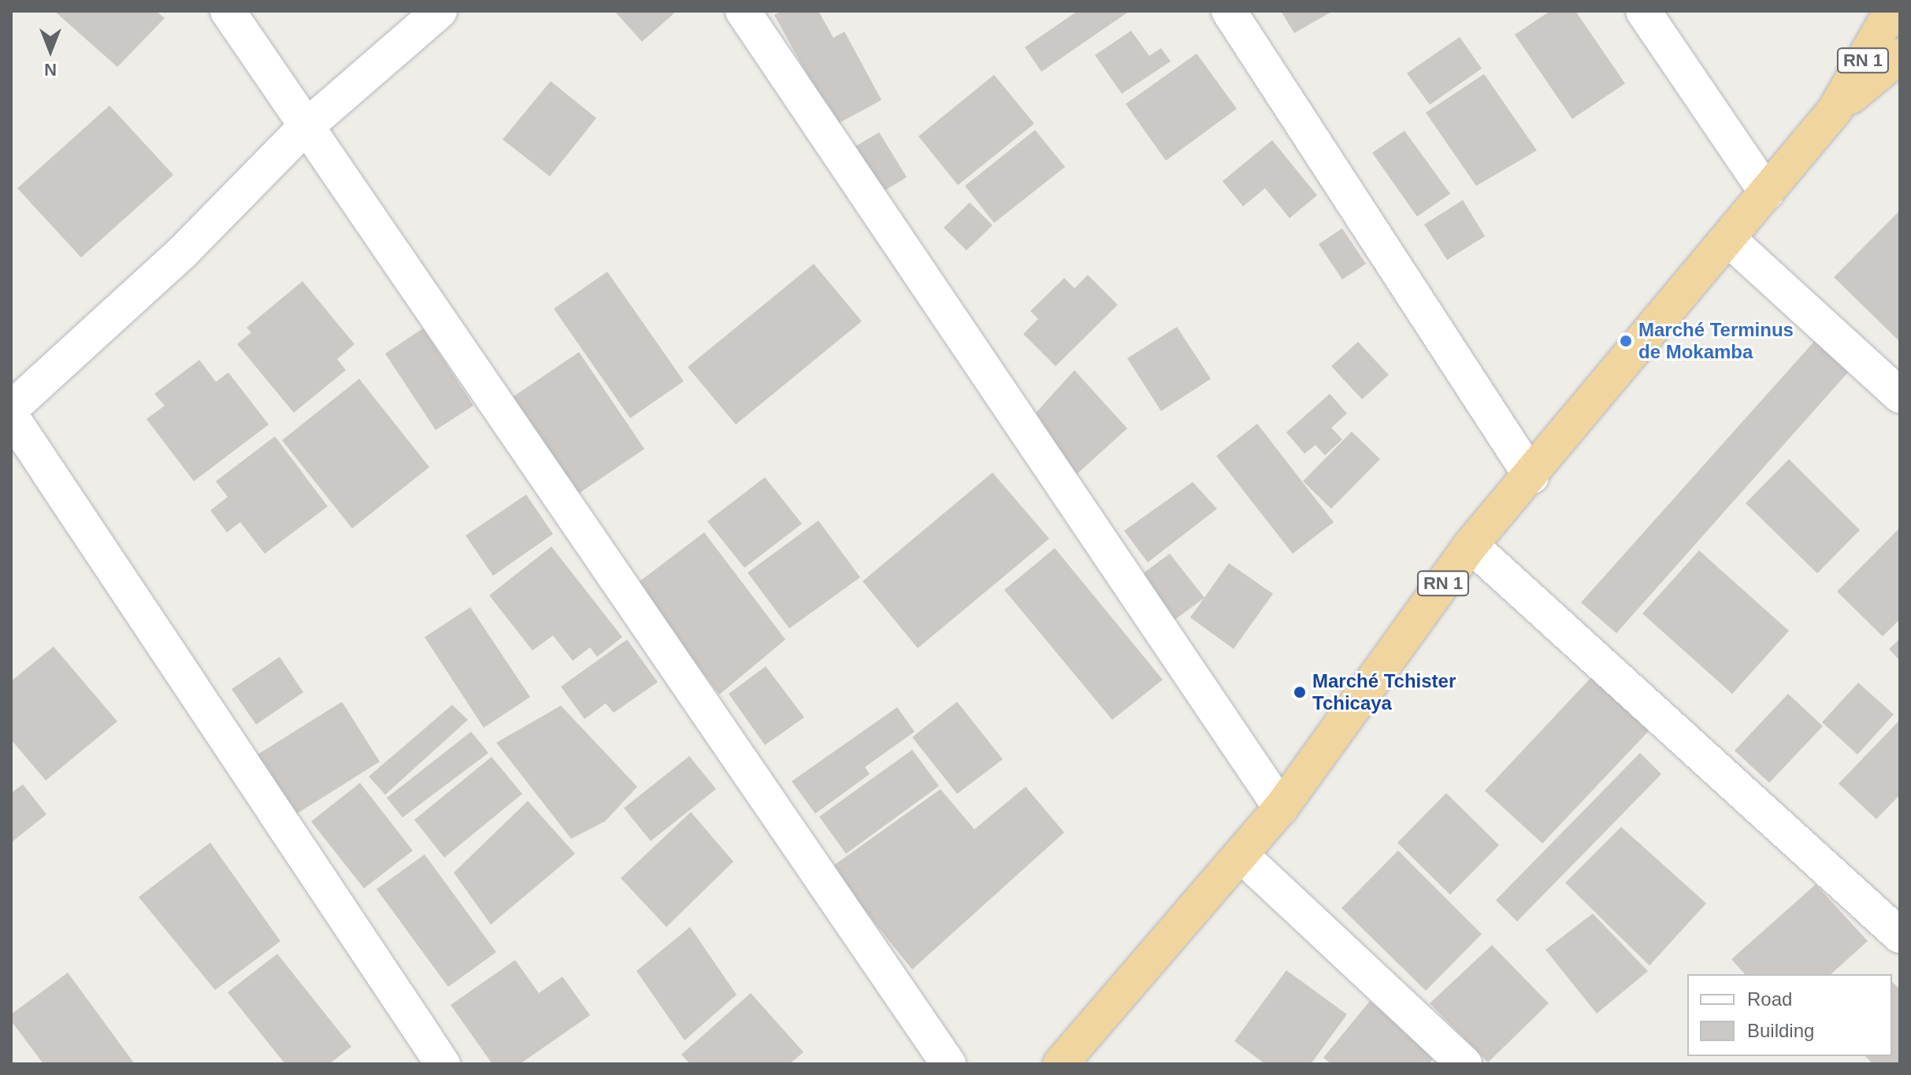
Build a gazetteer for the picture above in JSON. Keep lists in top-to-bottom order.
{
  "streets": {
    "highway": ["RN 1"]
  },
  "places": ["Marché Terminus de Mokamba", "Marché Tchister Tchicaya"],
  "legend": ["Road", "Building"],
  "north": "bottom"
}
